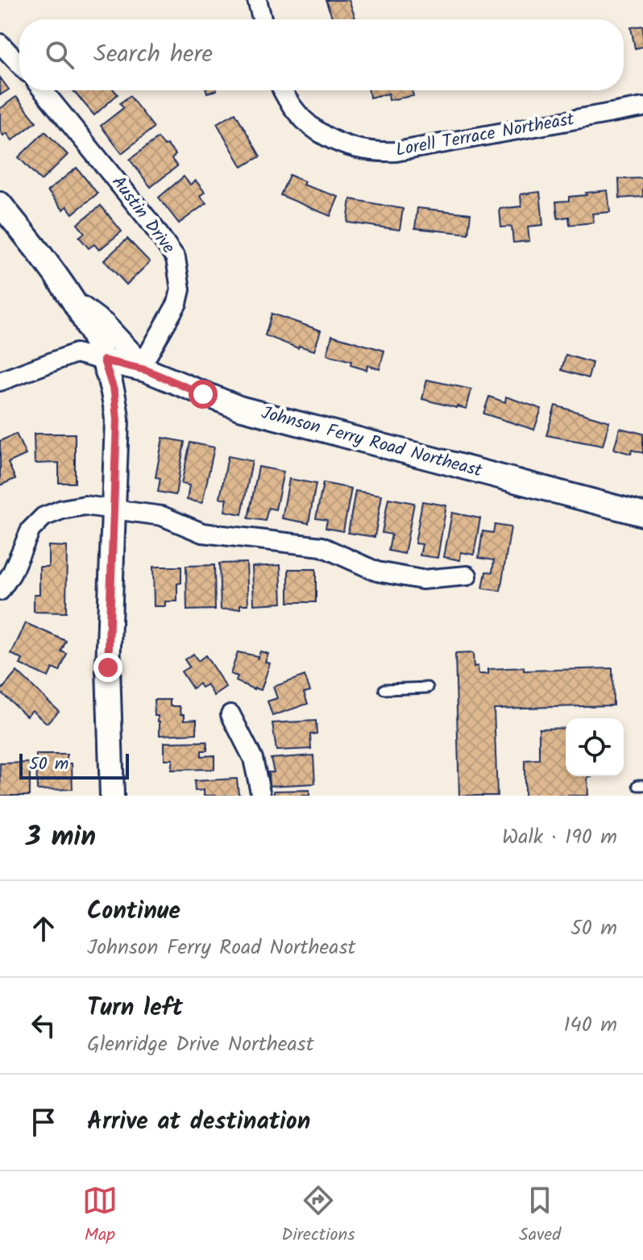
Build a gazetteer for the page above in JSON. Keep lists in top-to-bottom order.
{
  "streets": {
    "street": ["Lorell Terrace Northeast", "Austin Drive", "Johnson Ferry Road Northeast"]
  },
  "crossings": [
    ["Austin Drive", "Johnson Ferry Road Northeast"]
  ],
  "scale_bar": "50 m",
  "page": {
    "search": "Search here",
    "scale": "50 m",
    "heading": ["3 min", "Walk · 190 m"],
    "list": [
      ["Continue", "Johnson Ferry Road Northeast", "50 m"],
      ["Turn left", "Glenridge Drive Northeast", "140 m"],
      "Arrive at destination"
    ],
    "nav": ["Map", "Directions", "Saved"]
  }
}
